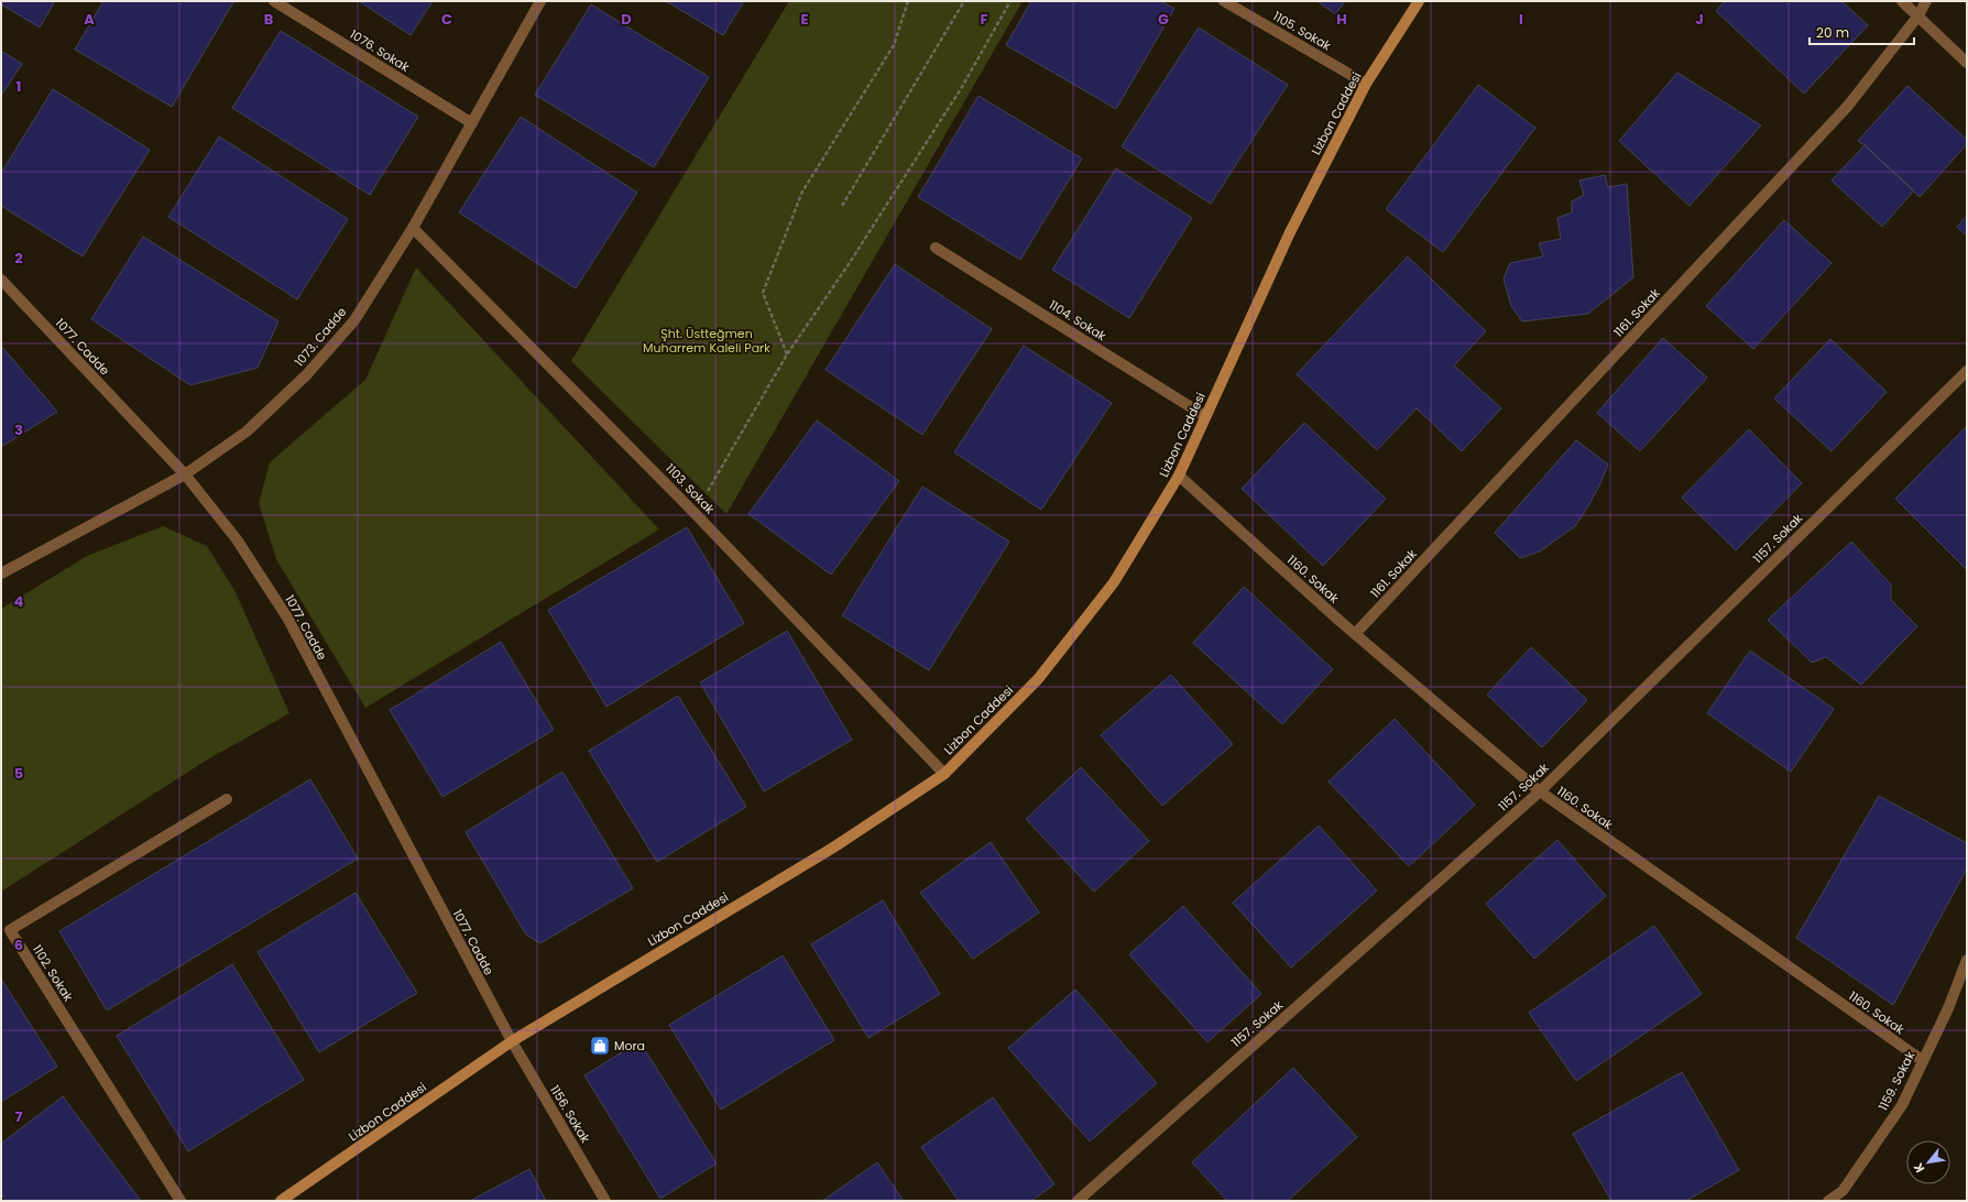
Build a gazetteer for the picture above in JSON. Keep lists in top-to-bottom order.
{
  "streets": {
    "main road": ["Lizbon Caddesi"],
    "street": [
      "1105. Sokak",
      "1076. Sokak",
      "1161. Sokak",
      "1104. Sokak",
      "1073. Cadde",
      "1077. Cadde",
      "1103. Sokak",
      "1157. Sokak",
      "1160. Sokak",
      "1102. Sokak",
      "1159. Sokak",
      "1156. Sokak"
    ]
  },
  "crossings": [
    ["1105. Sokak", "Lizbon Caddesi"],
    ["1076. Sokak", "1073. Cadde"],
    ["Lizbon Caddesi", "1104. Sokak"],
    ["Lizbon Caddesi", "1077. Cadde"],
    ["Lizbon Caddesi", "1103. Sokak"],
    ["Lizbon Caddesi", "1160. Sokak"],
    ["Lizbon Caddesi", "1156. Sokak"],
    ["1161. Sokak", "1160. Sokak"],
    ["1073. Cadde", "1077. Cadde"],
    ["1073. Cadde", "1103. Sokak"],
    ["1077. Cadde", "1156. Sokak"],
    ["1157. Sokak", "1160. Sokak"],
    ["1160. Sokak", "1159. Sokak"]
  ],
  "parks": ["Şht. Üstteğmen Muharrem Kaleli Park"],
  "places": {
    "shop": ["Mora"]
  },
  "scale_bar": "20 m",
  "north": "bottom left",
  "grid": {
    "columns": [
      "A",
      "B",
      "C",
      "D",
      "E",
      "F",
      "G",
      "H",
      "I",
      "J"
    ],
    "rows": [
      "1",
      "2",
      "3",
      "4",
      "5",
      "6",
      "7"
    ]
  }
}
